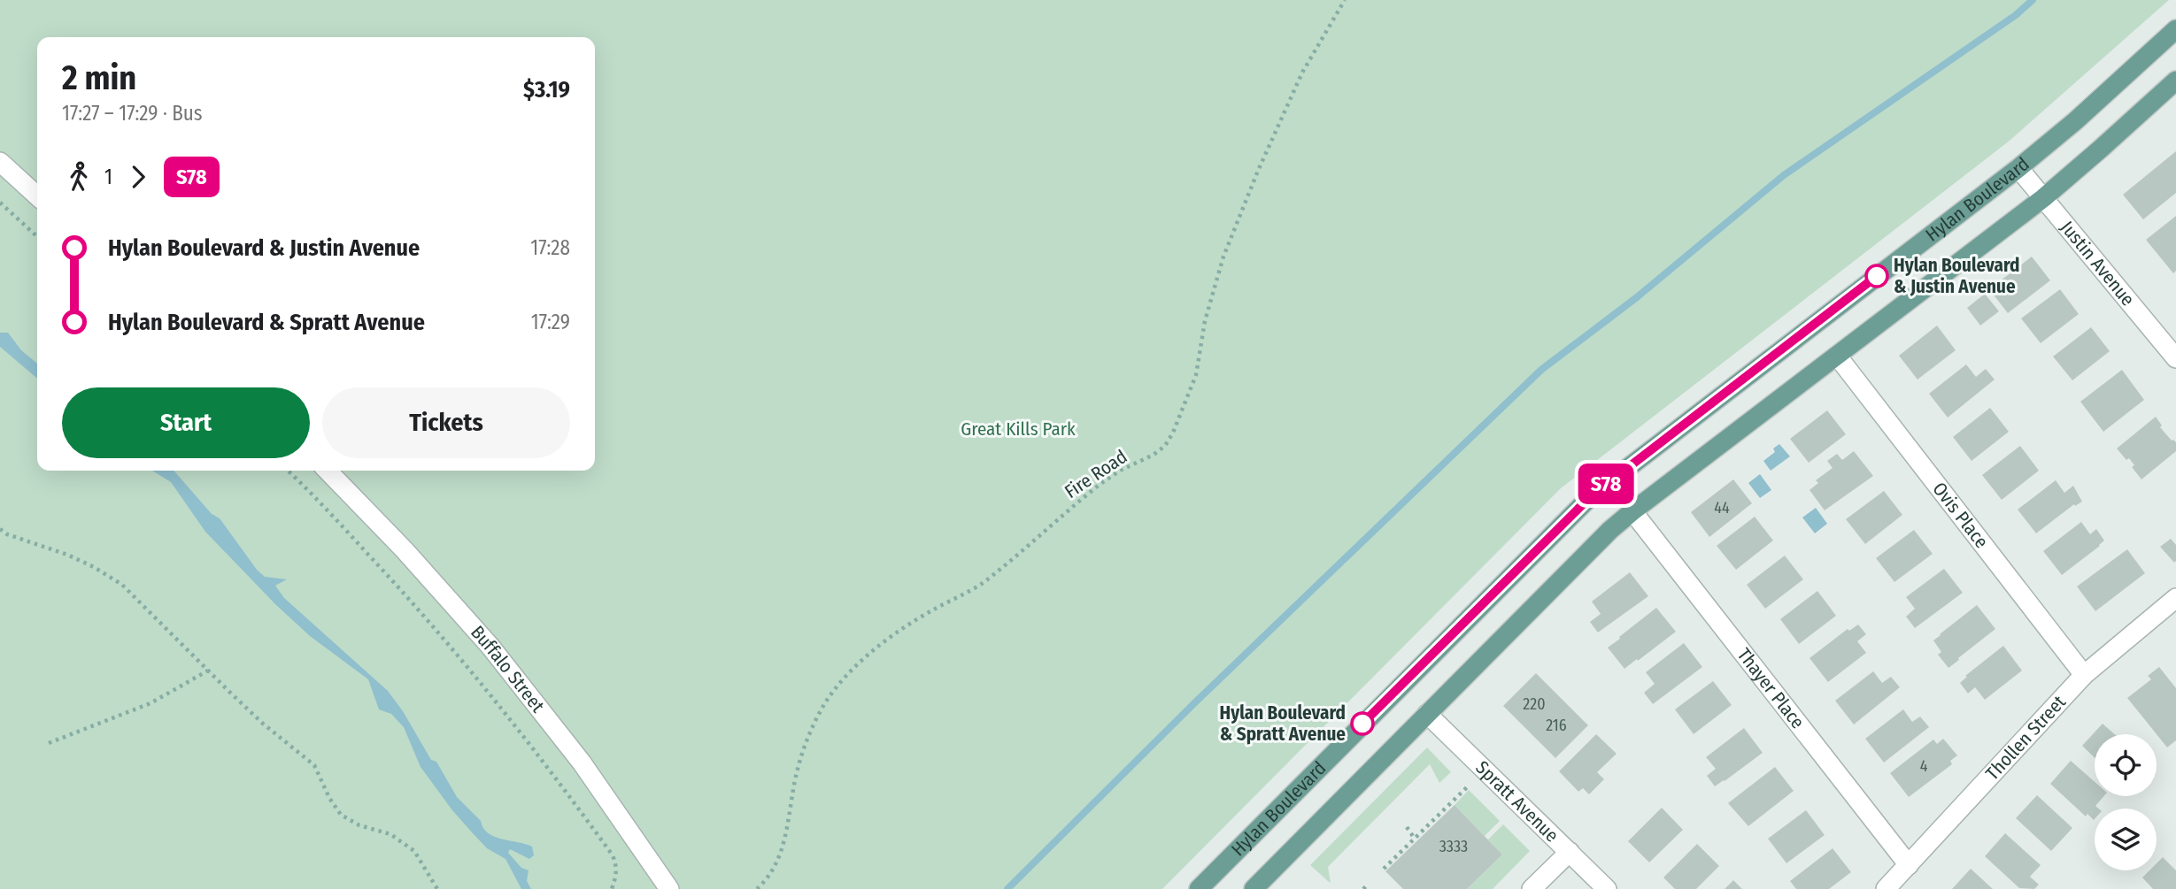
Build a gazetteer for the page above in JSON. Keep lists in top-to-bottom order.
{
  "streets": {
    "main road": ["Hylan Boulevard"],
    "street": [
      "Justin Avenue",
      "Ovis Place",
      "Buffalo Street",
      "Thayer Place",
      "Thollen Street",
      "Spratt Avenue"
    ],
    "path": ["Fire Road"]
  },
  "crossings": [
    ["Hylan Boulevard", "Justin Avenue"],
    ["Hylan Boulevard", "Ovis Place"],
    ["Hylan Boulevard", "Thayer Place"],
    ["Hylan Boulevard", "Spratt Avenue"],
    ["Ovis Place", "Thollen Street"],
    ["Thayer Place", "Thollen Street"]
  ],
  "parks": ["Great Kills Park"],
  "places": ["Hylan Boulevard & Justin Avenue", "Hylan Boulevard & Spratt Avenue"],
  "lines": ["bus line S78"],
  "house_numbers": [
    "44",
    "220",
    "216",
    "4",
    "3333"
  ],
  "page": {
    "on_map": "S78",
    "heading": ["2 min", "17:27 – 17:29 · Bus", "$3.19"],
    "legs": ["1", "S78"],
    "list": [
      {
        "name": "Hylan Boulevard & Justin Avenue",
        "value": "17:28"
      },
      {
        "name": "Hylan Boulevard & Spratt Avenue",
        "value": "17:29"
      }
    ],
    "buttons": ["Start", "Tickets"]
  }
}
